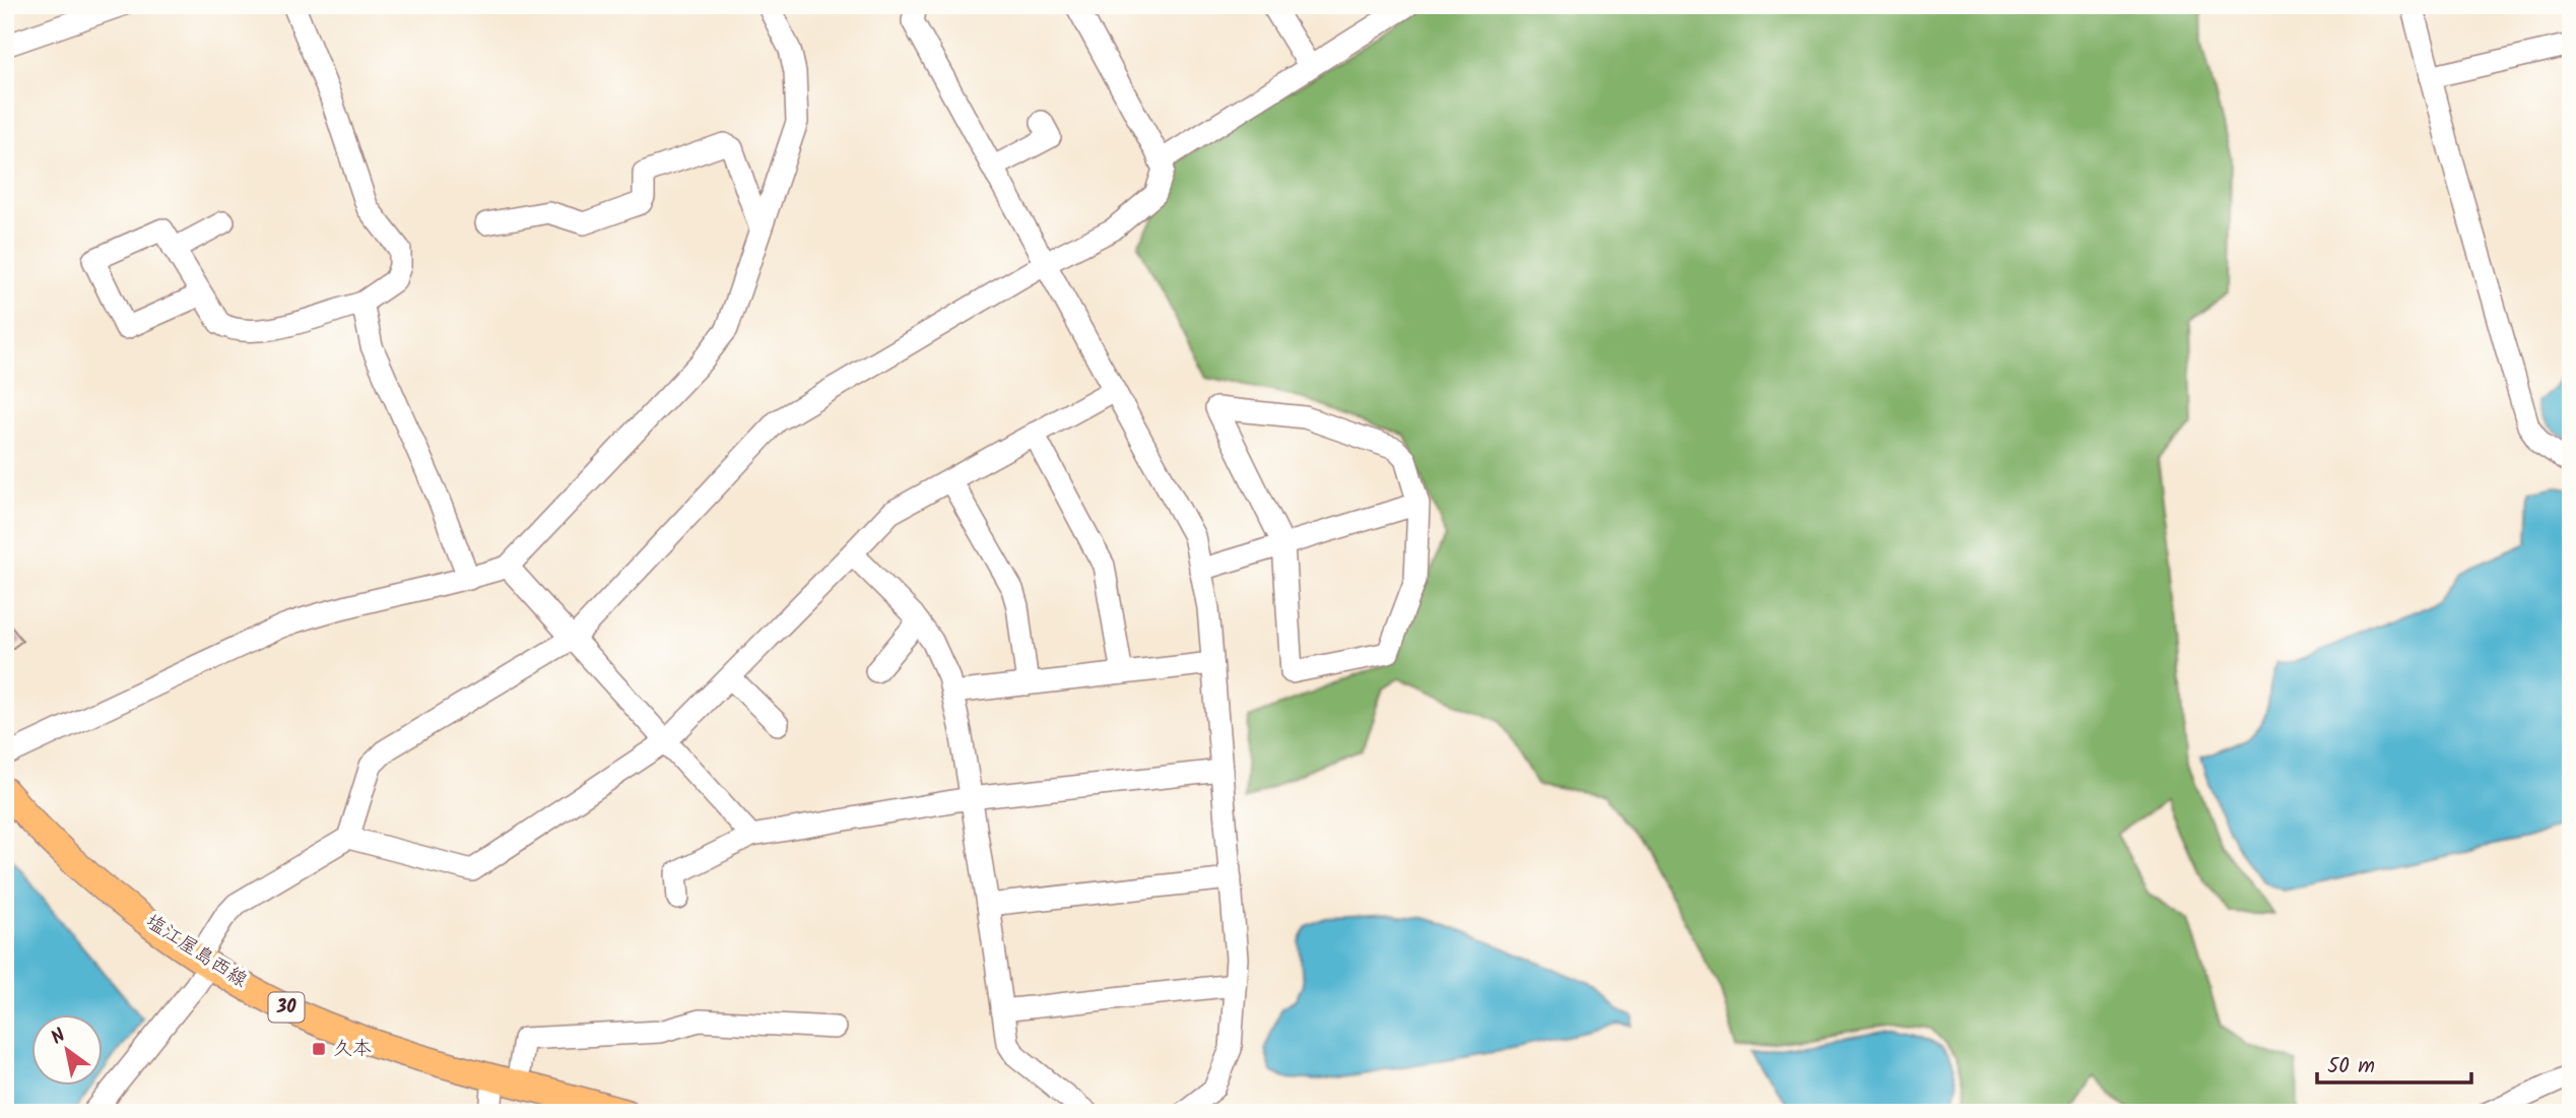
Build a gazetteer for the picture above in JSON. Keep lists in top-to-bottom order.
{
  "streets": {
    "main road": ["塩江屋島西線", "30"]
  },
  "places": {
    "transit": ["久本"]
  },
  "scale_bar": "50 m",
  "north": "top left"
}
